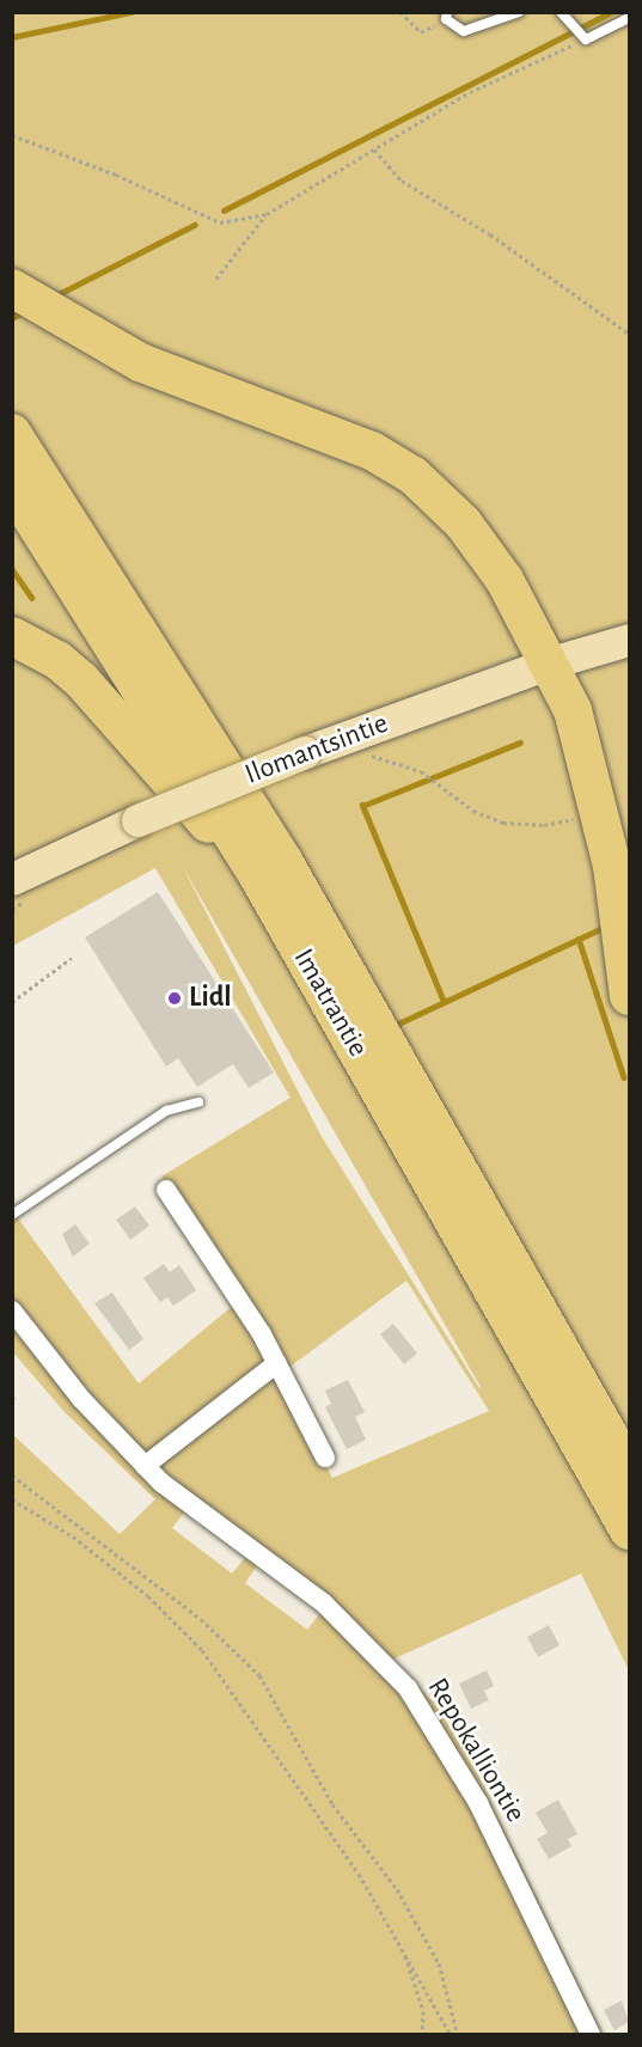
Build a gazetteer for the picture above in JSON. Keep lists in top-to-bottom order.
{
  "streets": {
    "highway": ["Imatrantie"],
    "main road": ["Ilomantsintie"],
    "street": ["Repokalliontie"]
  },
  "places": ["Lidl"]
}
